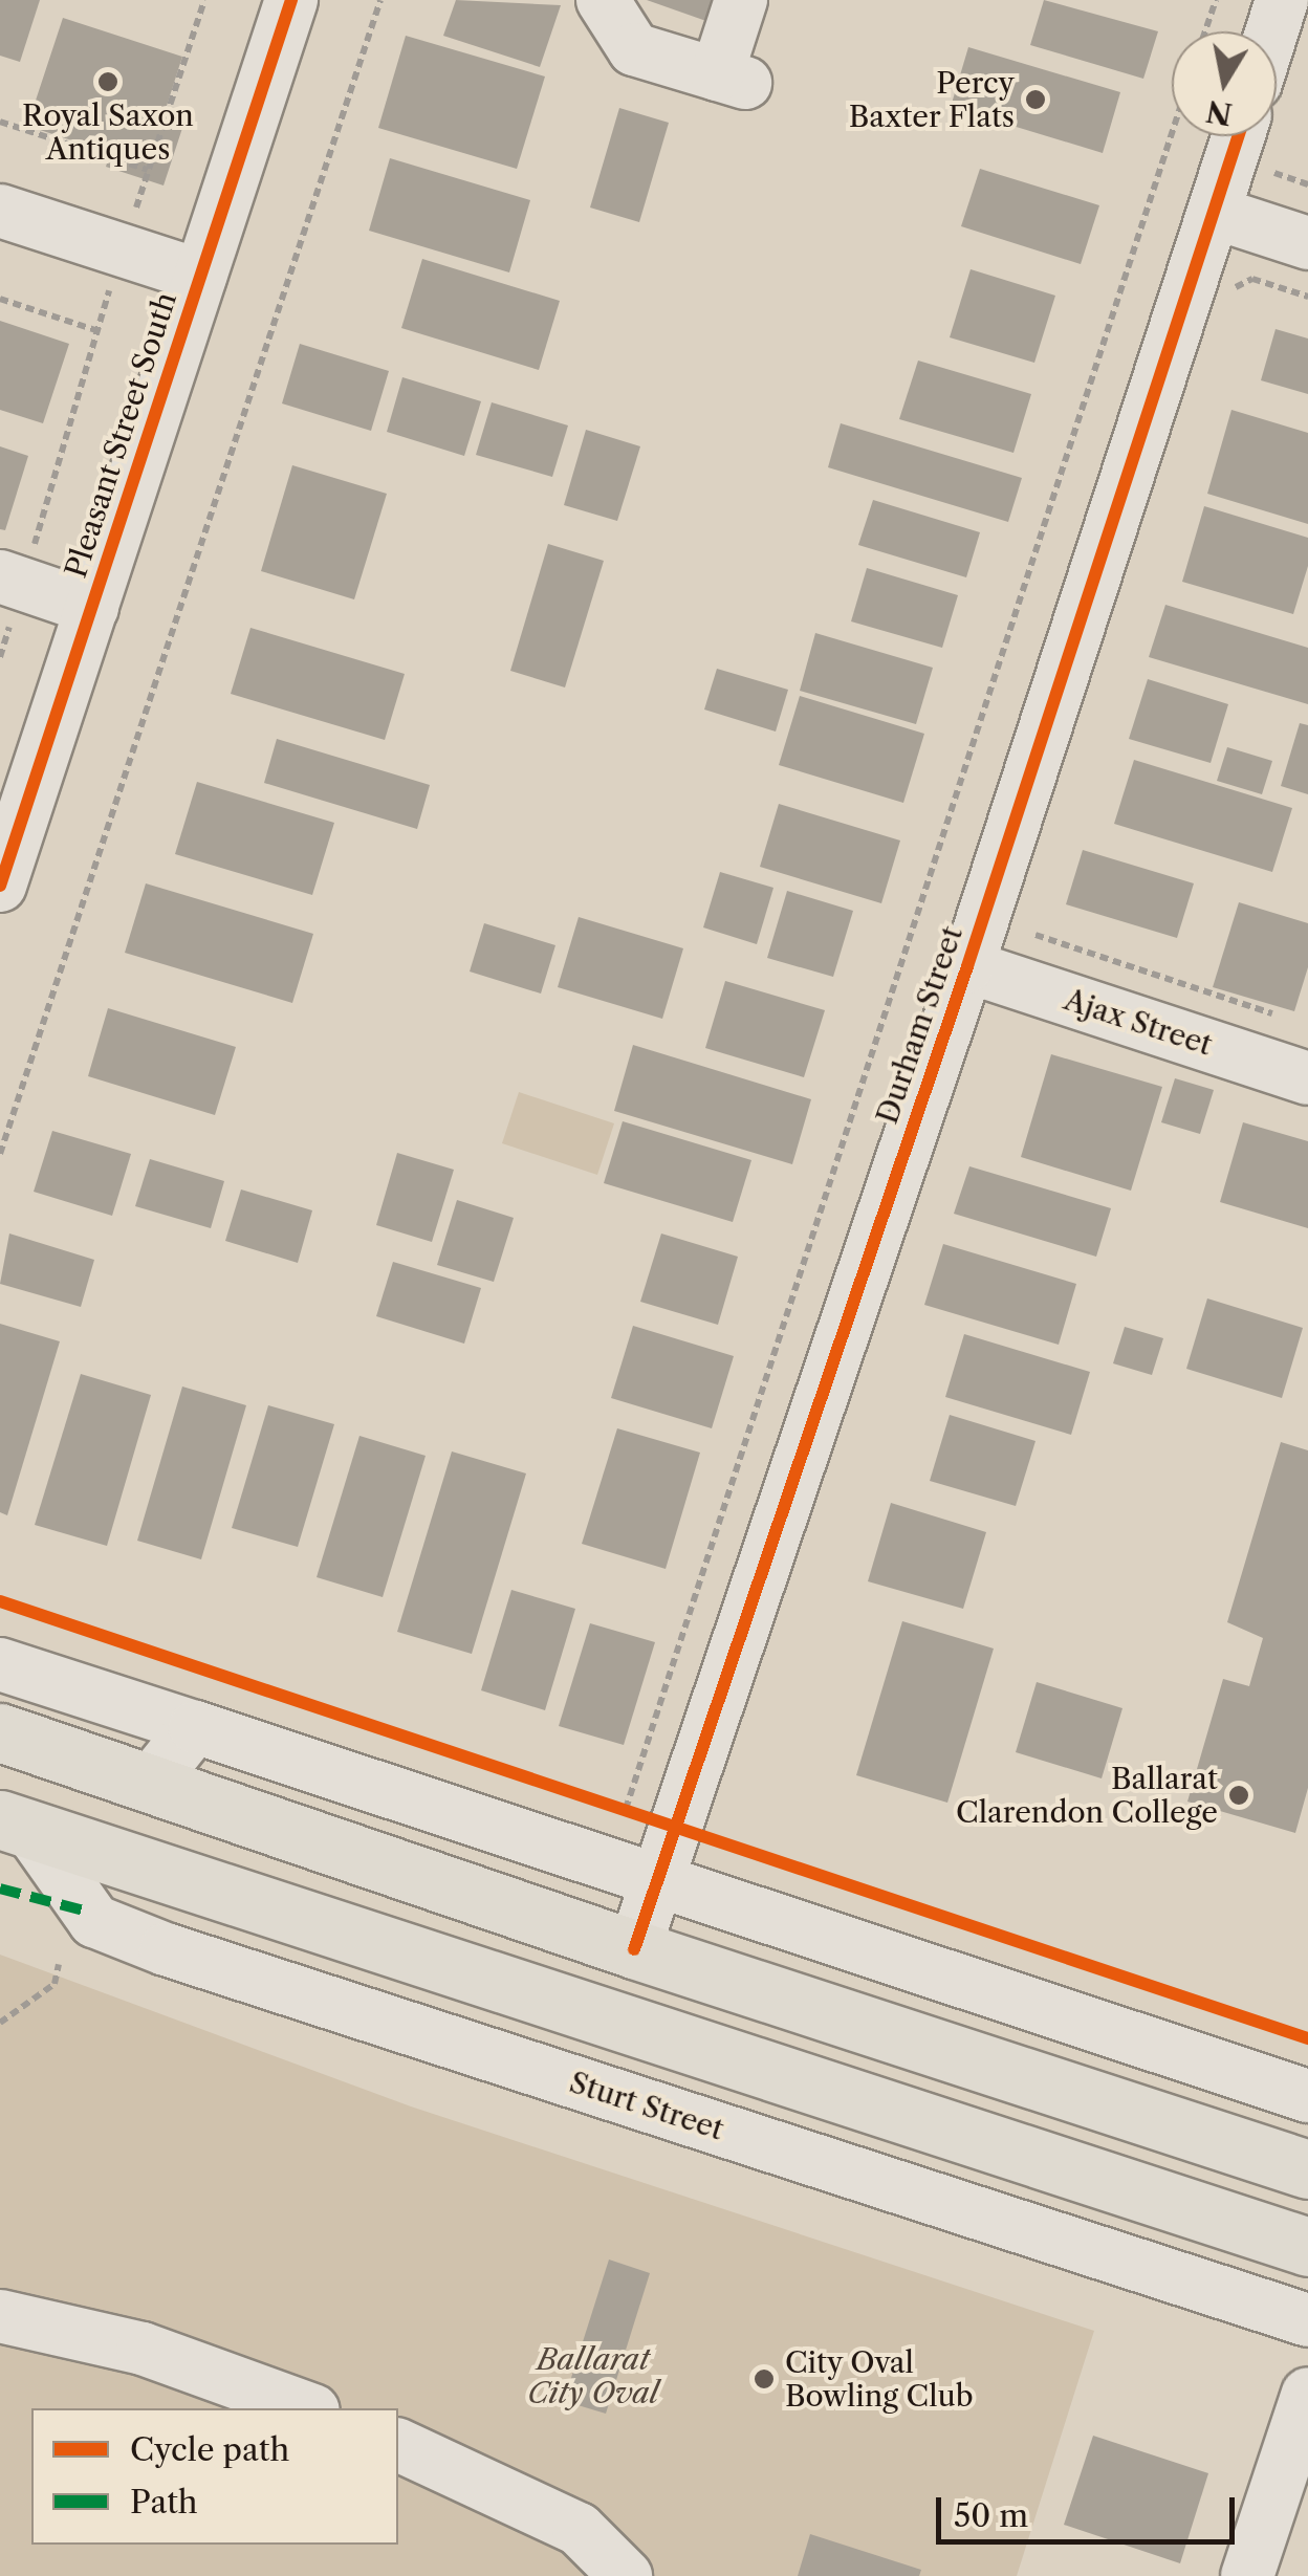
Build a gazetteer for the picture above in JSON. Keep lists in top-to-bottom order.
{
  "streets": {
    "main road": ["Sturt Street"],
    "street": ["Pleasant Street South", "Ajax Street", "Durham Street"]
  },
  "crossings": [
    ["Ajax Street", "Durham Street"]
  ],
  "parks": ["Ballarat City Oval"],
  "places": [
    "Royal Saxon Antiques",
    "Percy Baxter Flats",
    "Ballarat Clarendon College",
    "City Oval Bowling Club"
  ],
  "legend": ["Cycle path", "Path"],
  "scale_bar": "50 m",
  "north": "bottom"
}
